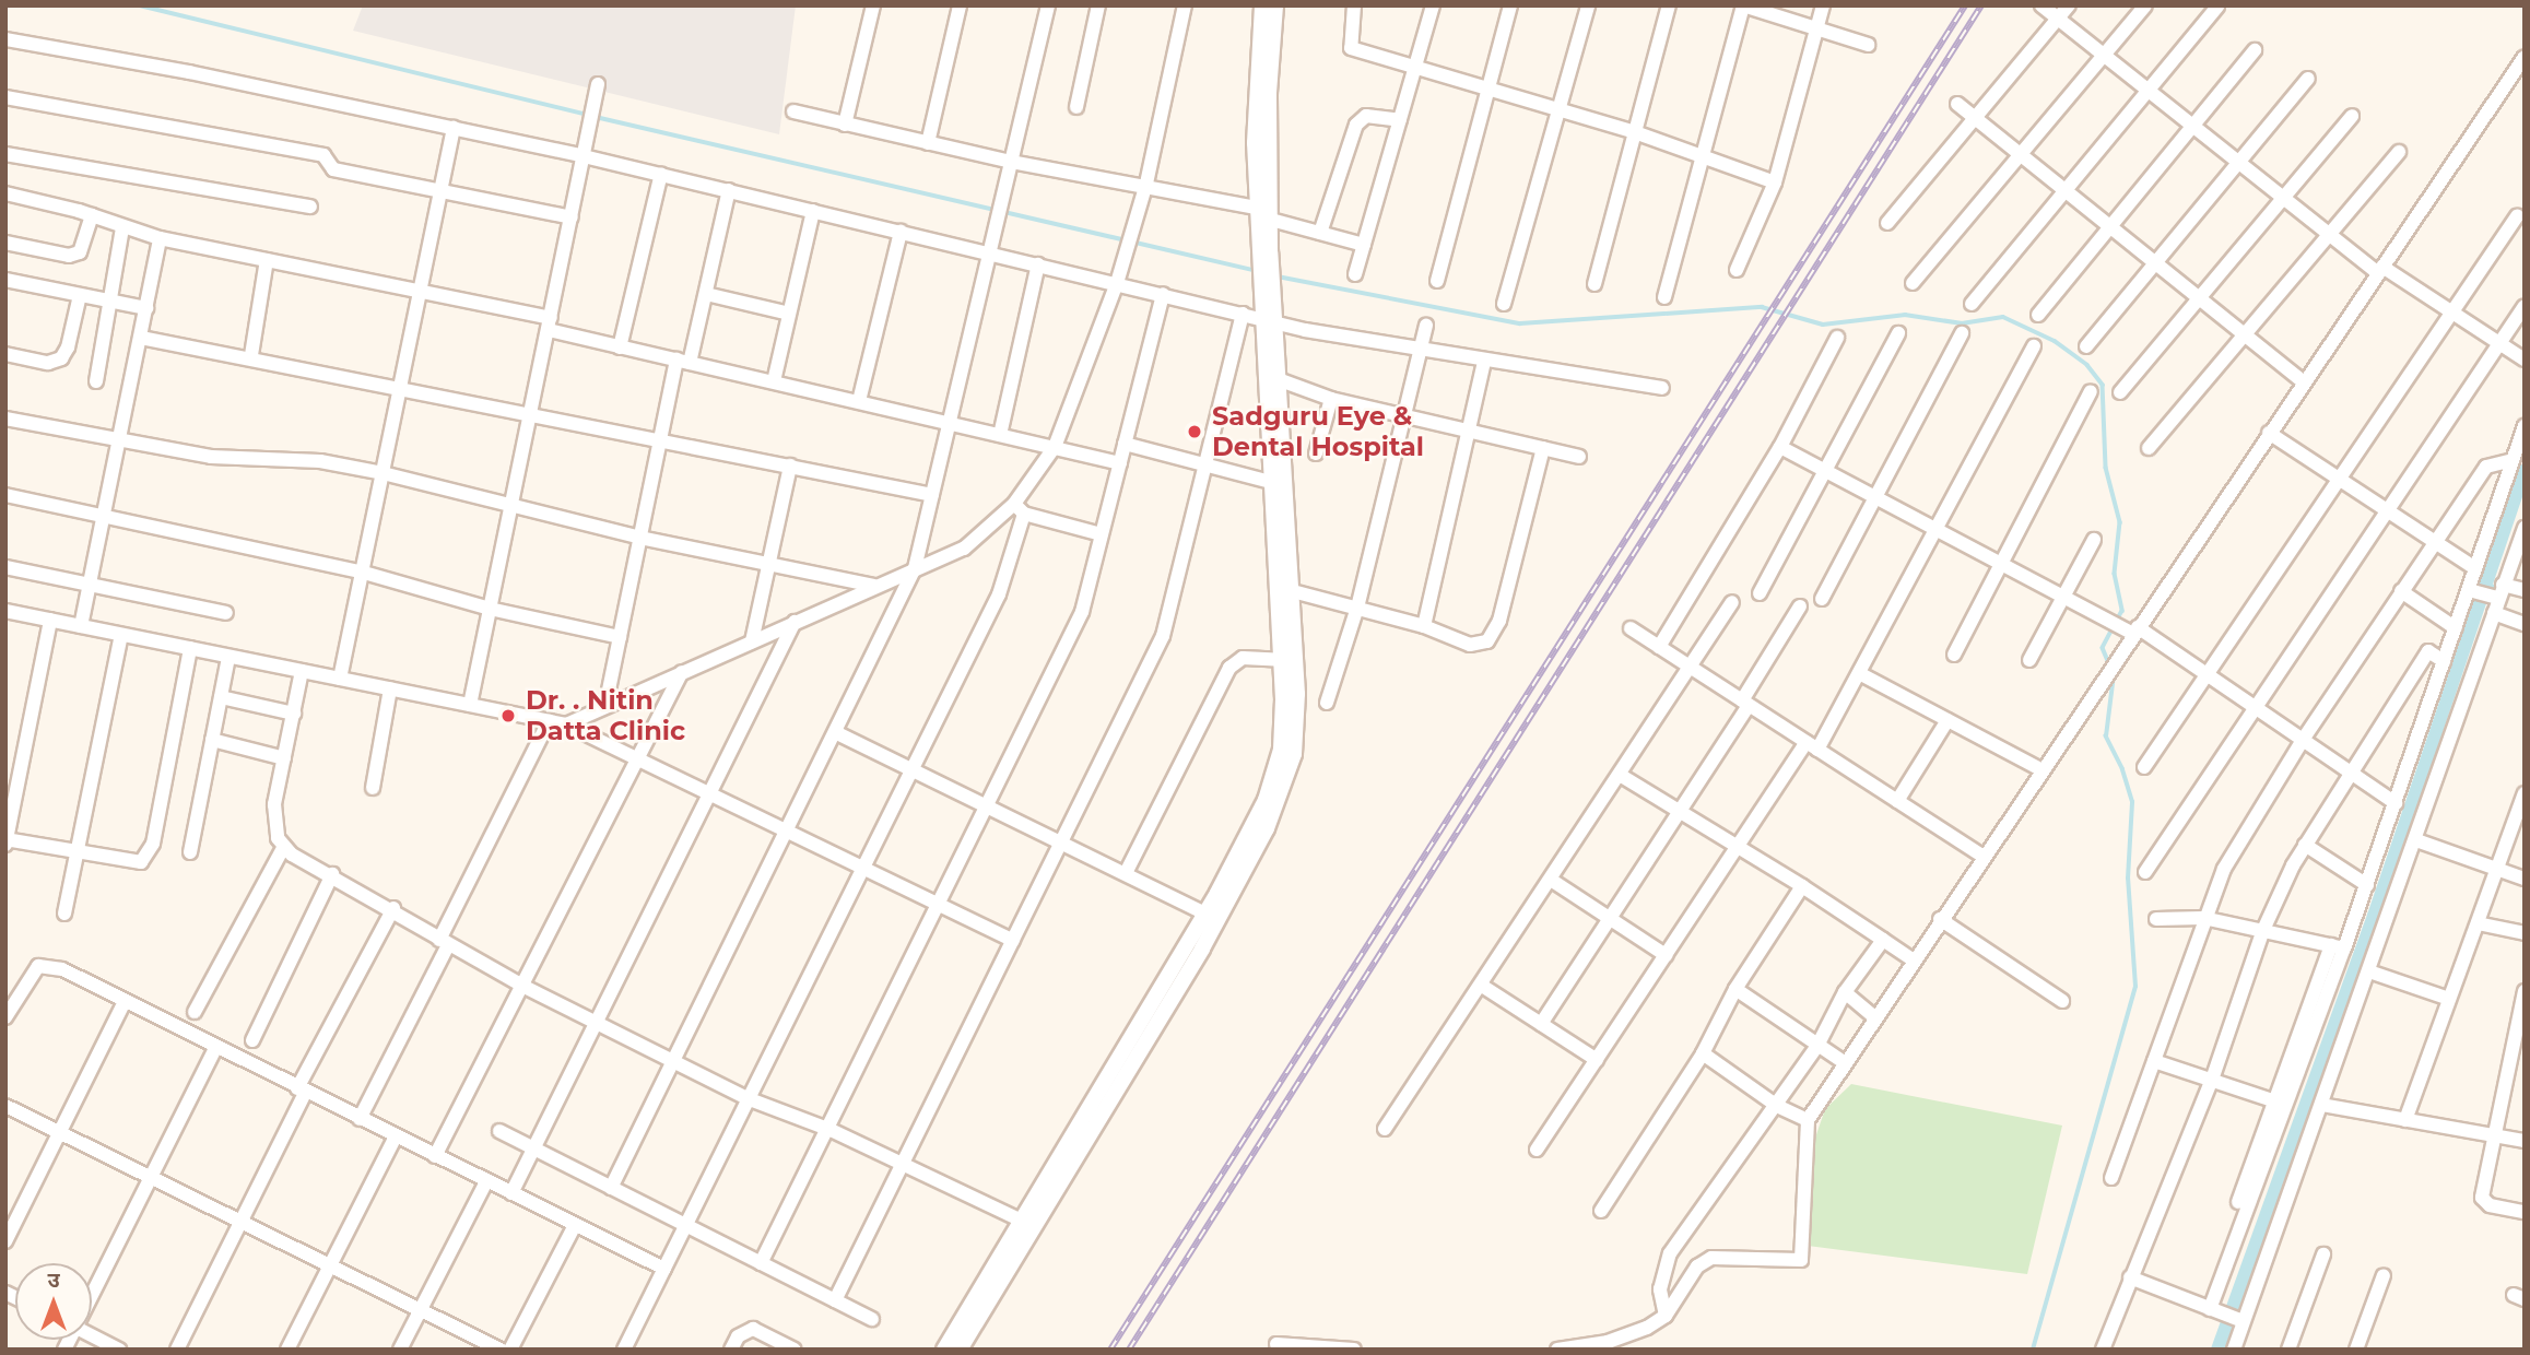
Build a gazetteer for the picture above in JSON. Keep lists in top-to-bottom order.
{
  "places": ["Sadguru Eye & Dental Hospital", "Dr. . Nitin Datta Clinic"],
  "north": "top"
}
